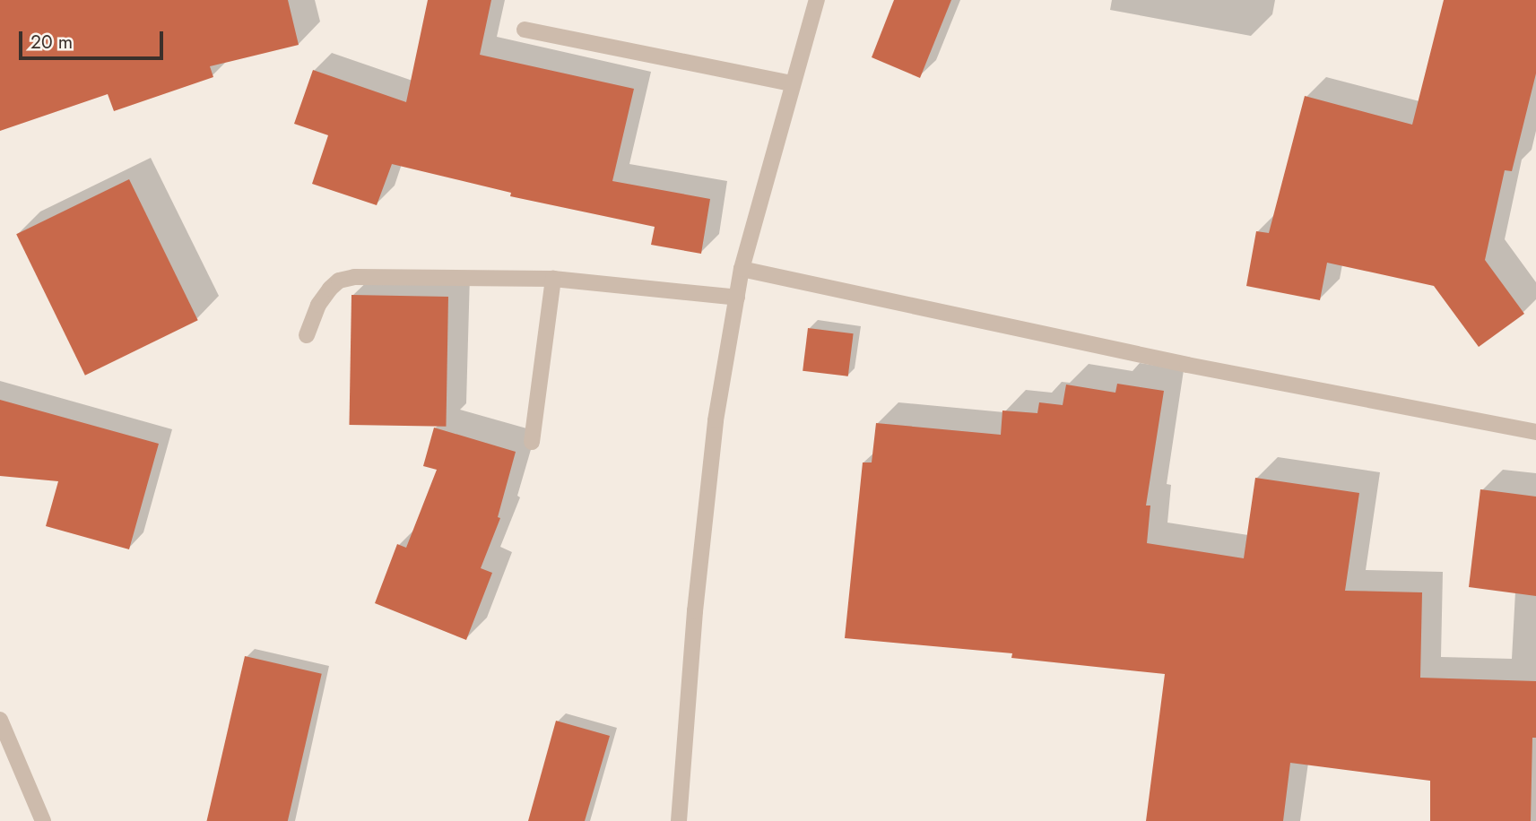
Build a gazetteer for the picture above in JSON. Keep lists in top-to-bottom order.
{
  "scale_bar": "20 m"
}
